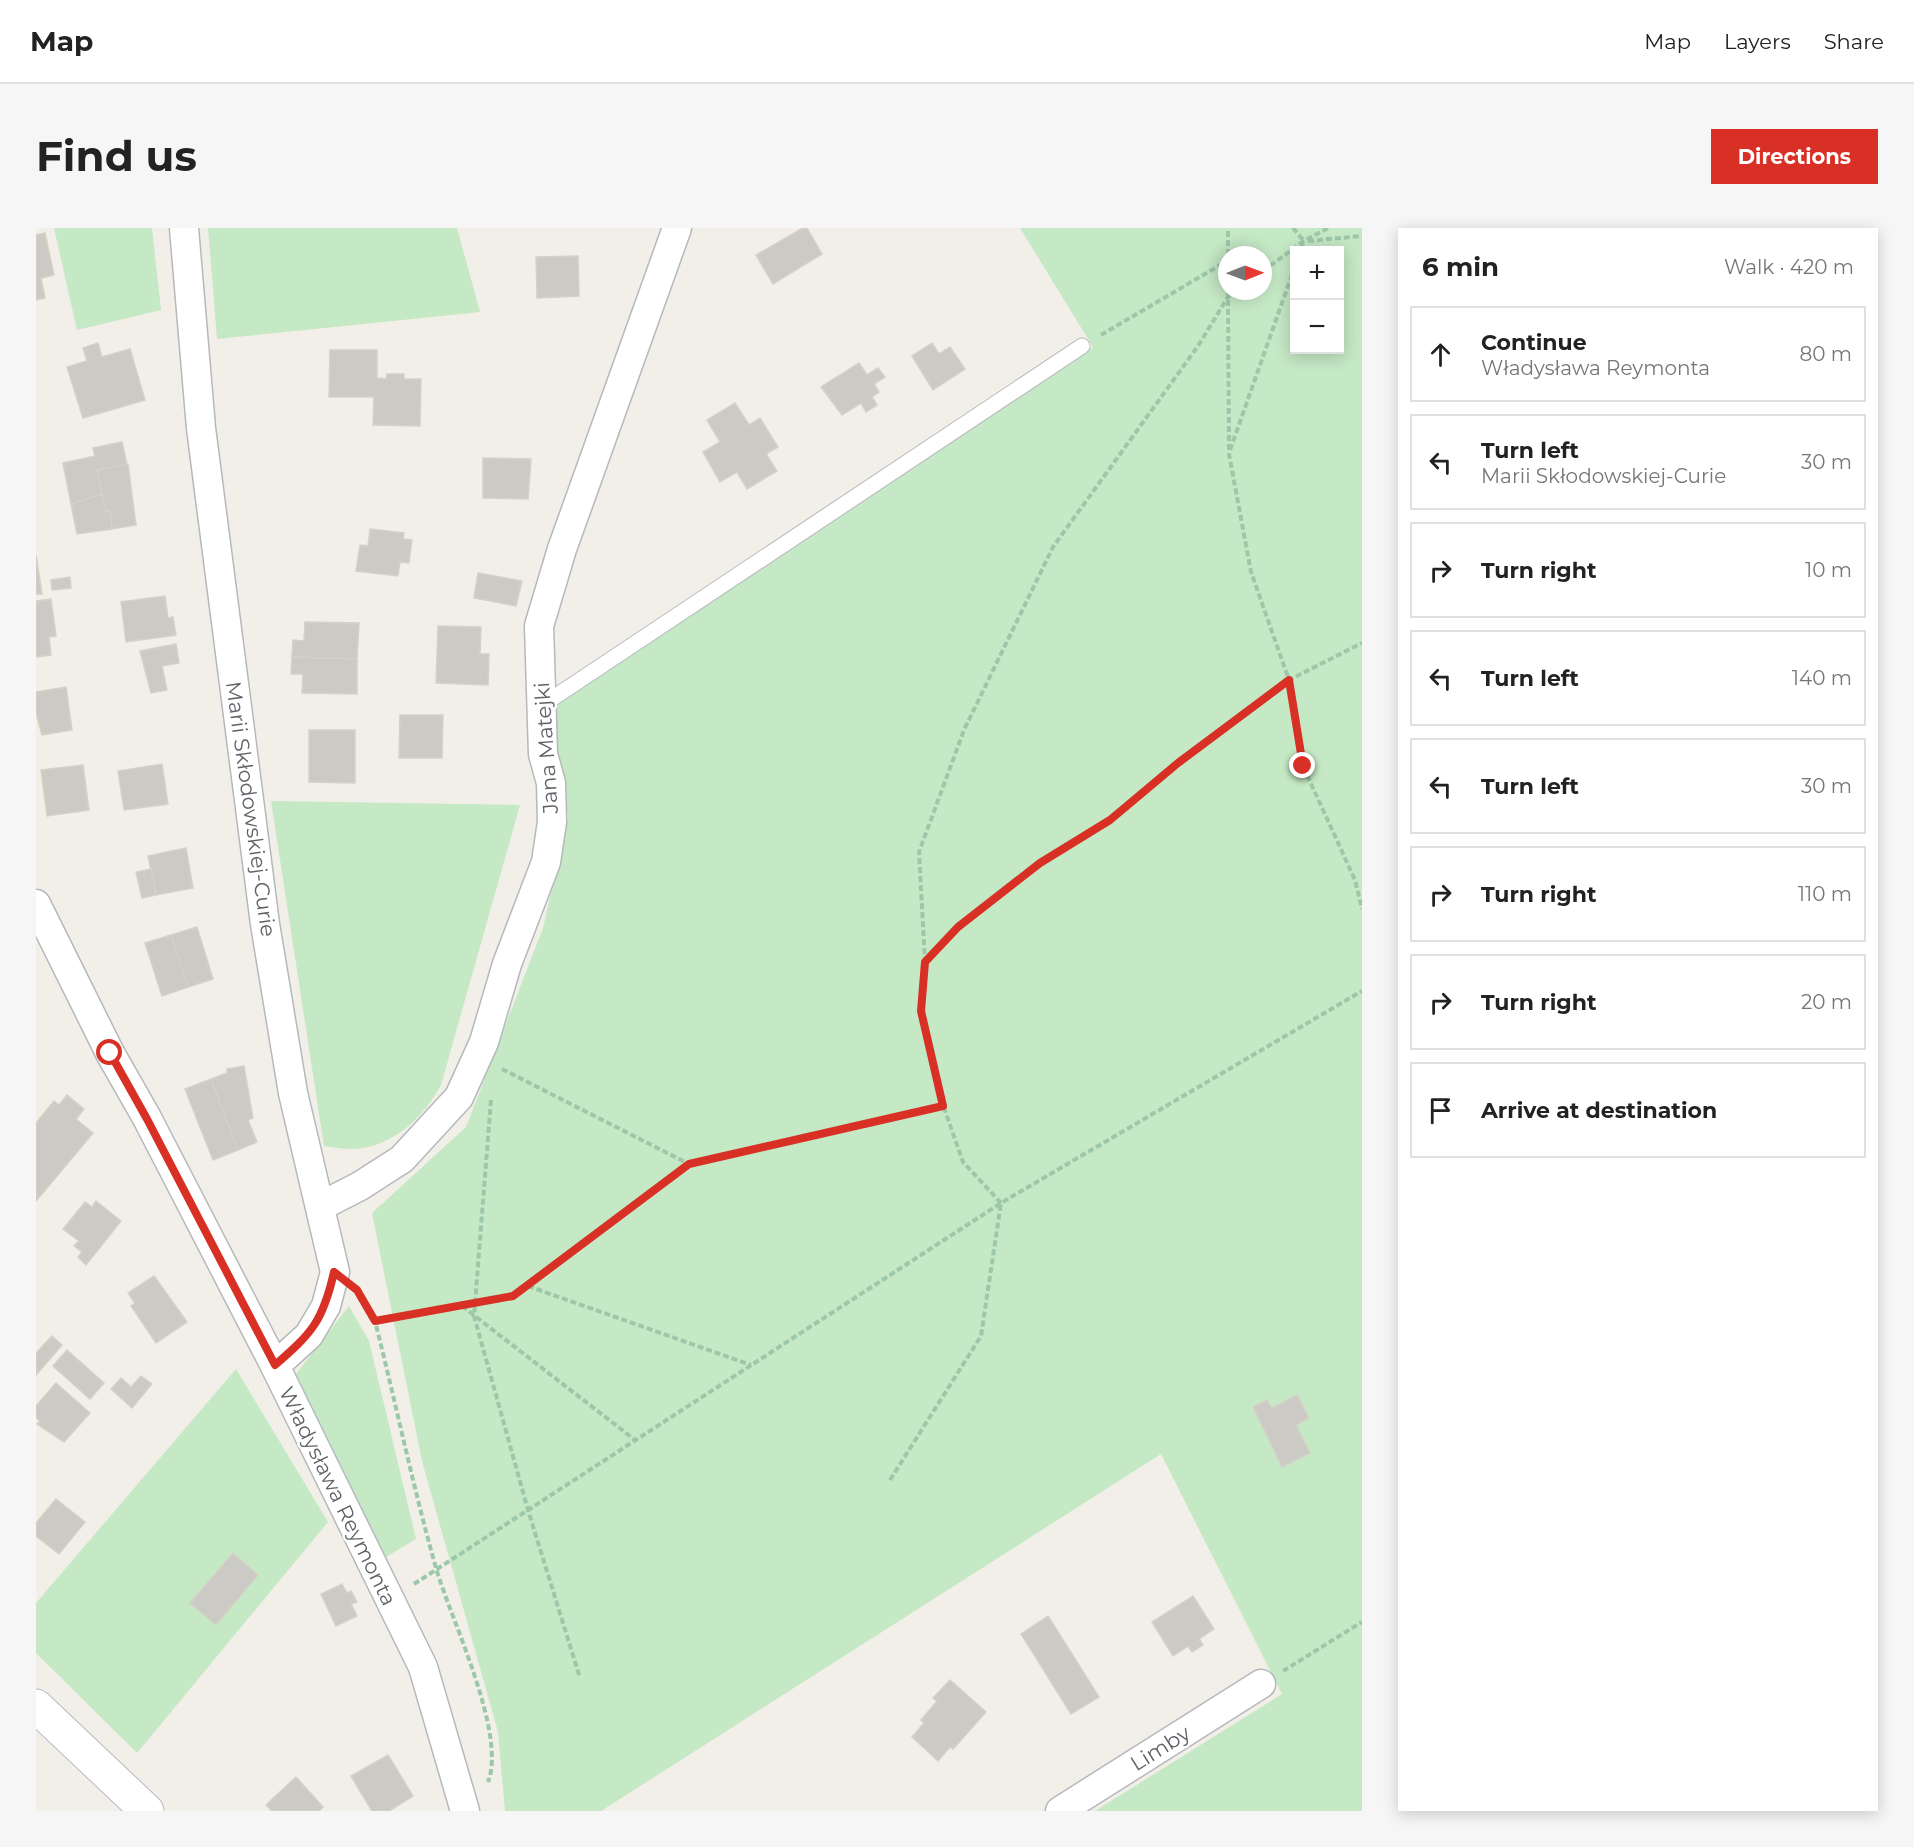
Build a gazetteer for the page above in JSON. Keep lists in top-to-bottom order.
{
  "streets": {
    "street": [
      "Jana Matejki",
      "Marii Skłodowskiej-Curie",
      "Władysława Reymonta",
      "Limby"
    ]
  },
  "crossings": [
    ["Jana Matejki", "Marii Skłodowskiej-Curie"],
    ["Marii Skłodowskiej-Curie", "Władysława Reymonta"]
  ],
  "north": "right",
  "page": {
    "header": "Map",
    "nav": ["Map", "Layers", "Share"],
    "buttons": "Directions",
    "title": "Find us",
    "heading": ["6 min", "Walk · 420 m"],
    "map_buttons": ["+", "−"],
    "list": [
      ["Continue", "Władysława Reymonta", "80 m"],
      ["Turn left", "Marii Skłodowskiej-Curie", "30 m"],
      ["Turn right", "10 m"],
      ["Turn left", "140 m"],
      ["Turn left", "30 m"],
      ["Turn right", "110 m"],
      ["Turn right", "20 m"],
      "Arrive at destination"
    ]
  }
}
